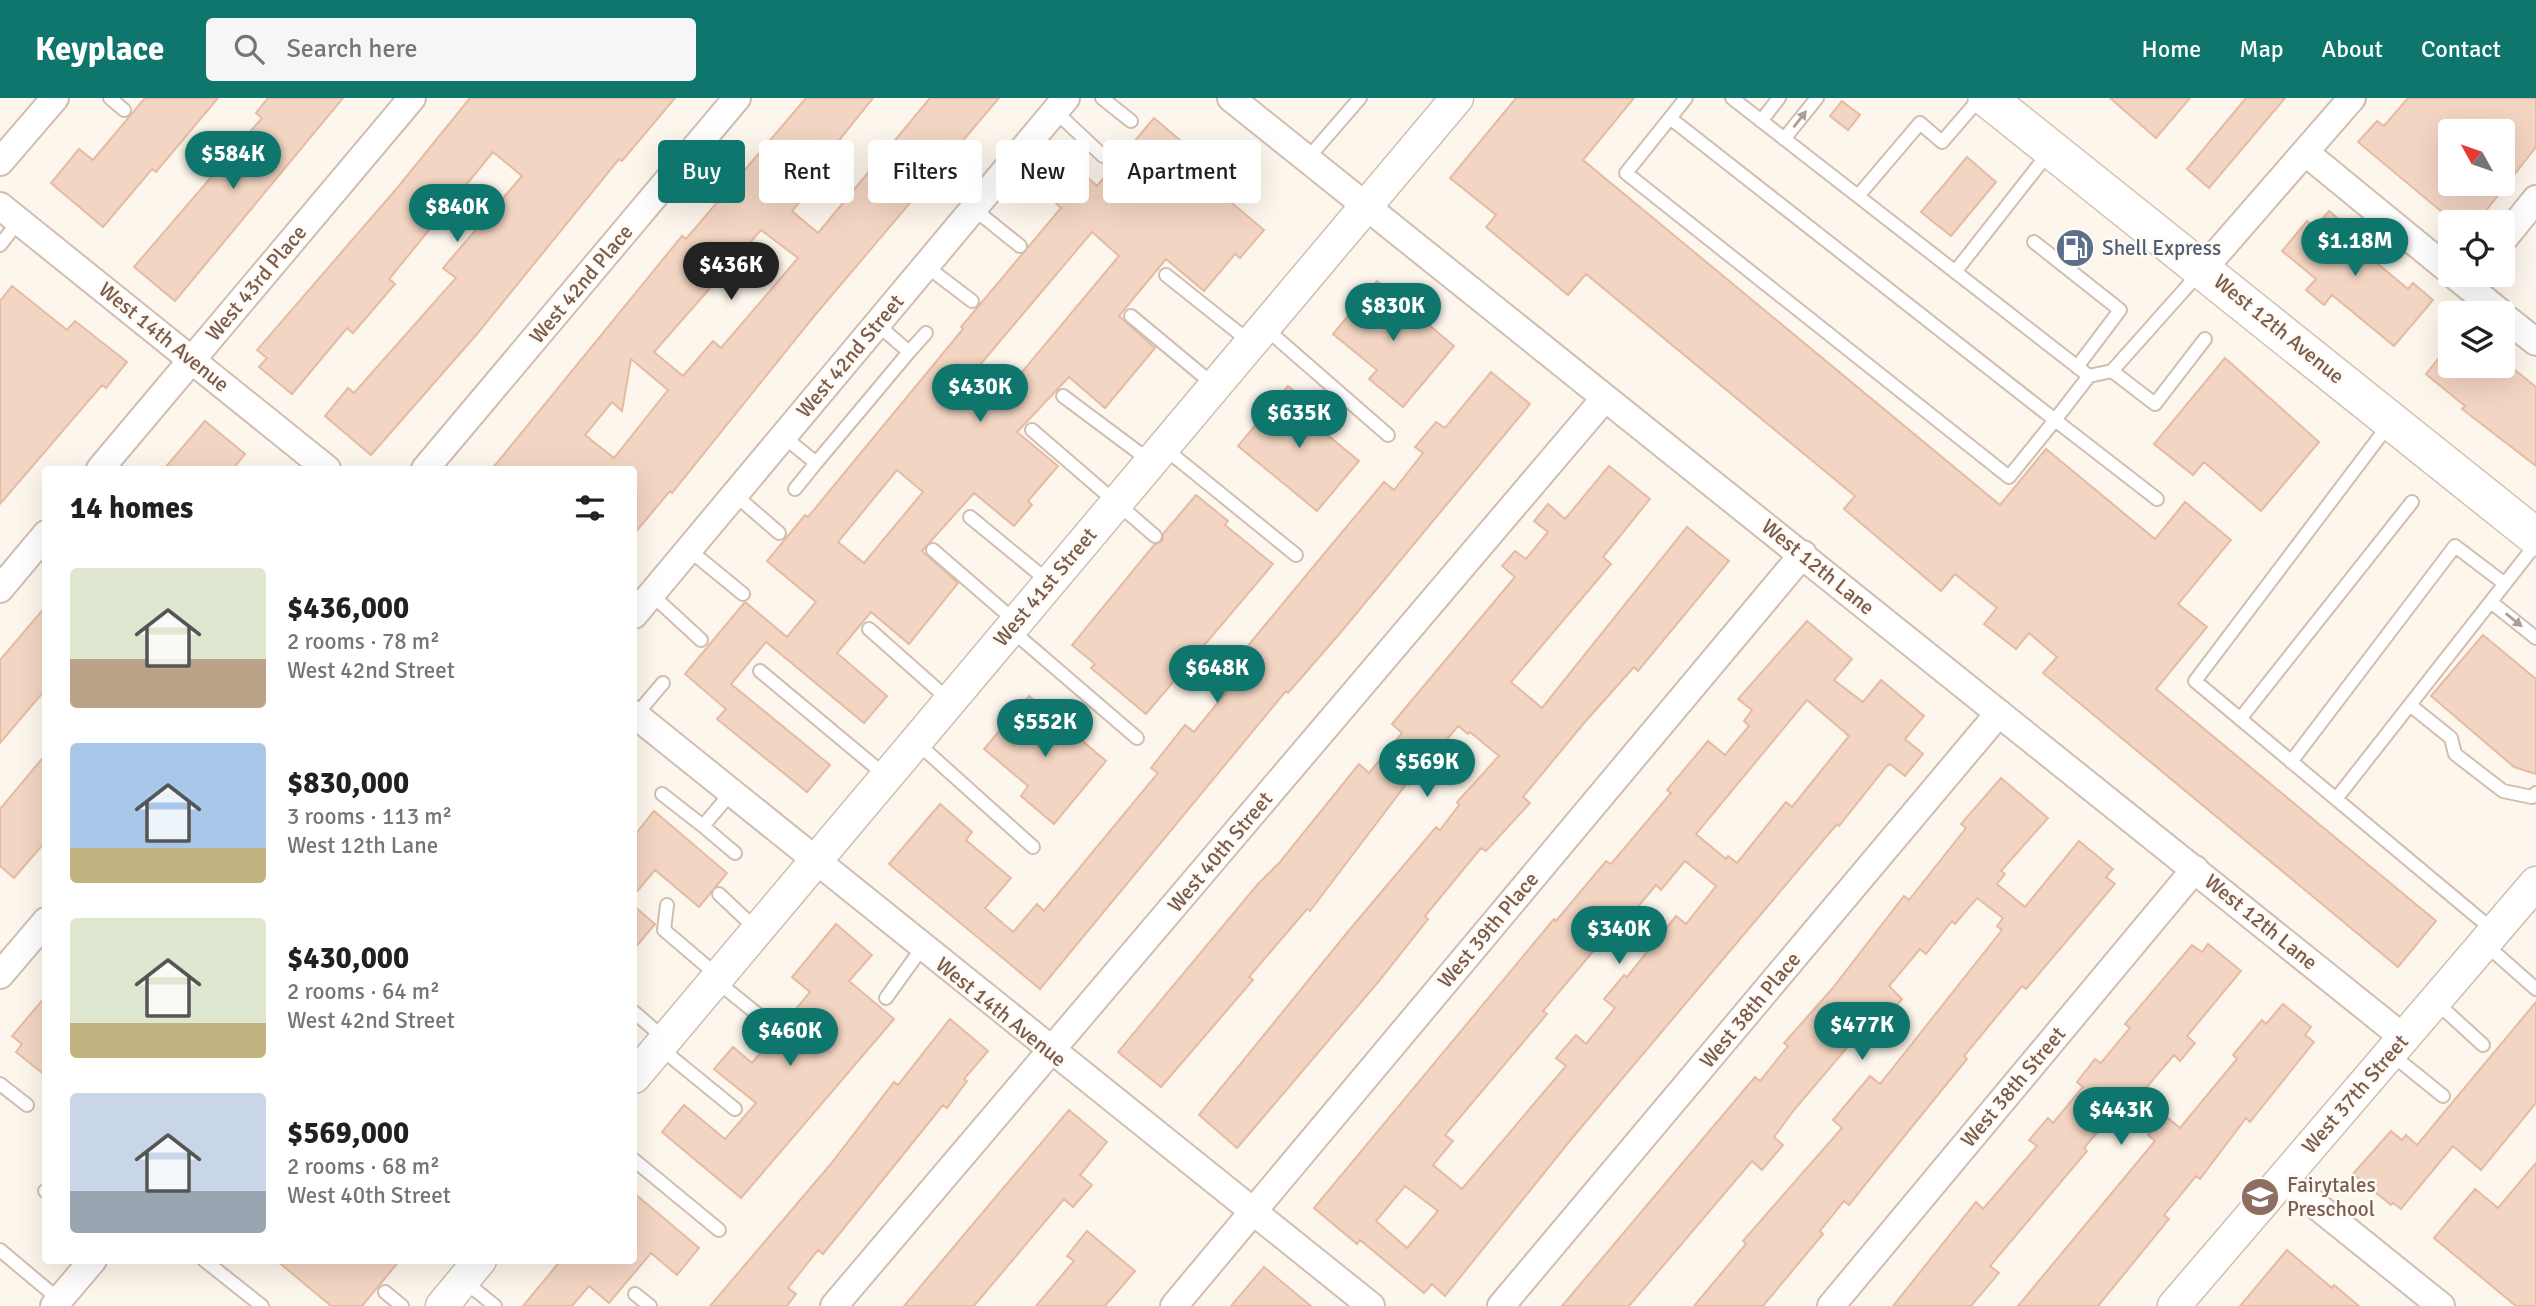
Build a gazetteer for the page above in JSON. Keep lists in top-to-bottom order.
{
  "streets": {
    "main road": ["West 12th Avenue"],
    "street": [
      "West 43rd Place",
      "West 42nd Place",
      "West 14th Avenue",
      "West 42nd Street",
      "West 12th Lane",
      "West 41st Street",
      "West 40th Street",
      "West 39th Place",
      "West 38th Place",
      "West 38th Street",
      "West 37th Street"
    ]
  },
  "crossings": [
    ["West 43rd Place", "West 14th Avenue"],
    ["West 14th Avenue", "West 41st Street"],
    ["West 14th Avenue", "West 40th Street"],
    ["West 14th Avenue", "West 39th Place"],
    ["West 12th Lane", "West 41st Street"],
    ["West 12th Lane", "West 40th Street"],
    ["West 12th Lane", "West 39th Place"],
    ["West 12th Lane", "West 38th Place"],
    ["West 12th Lane", "West 38th Street"],
    ["West 12th Lane", "West 37th Street"]
  ],
  "places": {
    "fuel station": ["Shell Express"],
    "school or university": ["Fairytales Preschool"]
  },
  "north": "top left",
  "page": {
    "header": "Keyplace",
    "search": "Search here",
    "nav": [
      "Home",
      "Map",
      "About",
      "Contact"
    ],
    "price": [
      "$584K",
      "$840K",
      "$1.18M",
      "$436K",
      "$830K",
      "$430K",
      "$635K",
      "$648K",
      "$552K",
      "$569K",
      "$340K",
      "$477K",
      "$460K",
      "$443K"
    ],
    "chip": [
      "Buy",
      "Rent",
      "Filters",
      "New",
      "Apartment"
    ],
    "heading": "14 homes",
    "list": [
      {
        "name": "$436,000",
        "note": "2 rooms · 78 m² · West 42nd Street"
      },
      {
        "name": "$830,000",
        "note": "3 rooms · 113 m² · West 12th Lane"
      },
      {
        "name": "$430,000",
        "note": "2 rooms · 64 m² · West 42nd Street"
      },
      {
        "name": "$569,000",
        "note": "2 rooms · 68 m² · West 40th Street"
      }
    ]
  }
}
